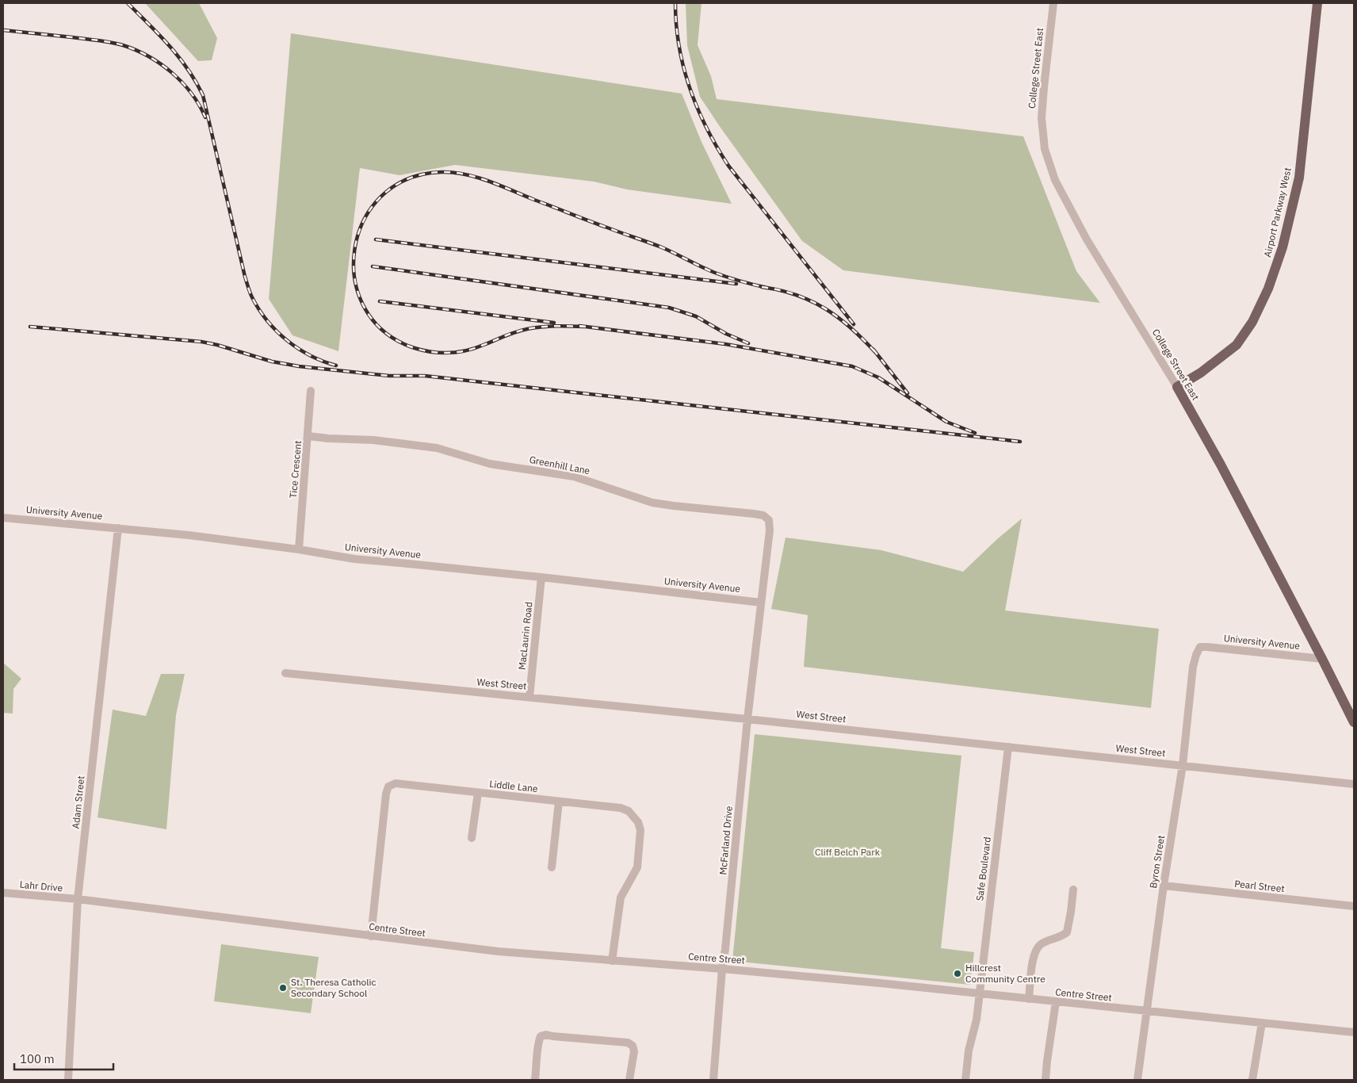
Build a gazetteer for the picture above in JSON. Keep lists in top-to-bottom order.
{
  "streets": {
    "main road": ["College Street East", "Airport Parkway West"],
    "street": [
      "Greenhill Lane",
      "Tice Crescent",
      "University Avenue",
      "MacLaurin Road",
      "West Street",
      "Liddle Lane",
      "Adam Street",
      "McFarland Drive",
      "Byron Street",
      "Safe Boulevard",
      "Lahr Drive",
      "Pearl Street",
      "Centre Street"
    ]
  },
  "crossings": [
    ["College Street East", "Airport Parkway West"],
    ["College Street East", "University Avenue"],
    ["Greenhill Lane", "Tice Crescent"],
    ["Greenhill Lane", "University Avenue"],
    ["Greenhill Lane", "McFarland Drive"],
    ["Tice Crescent", "University Avenue"],
    ["University Avenue", "MacLaurin Road"],
    ["University Avenue", "Adam Street"],
    ["University Avenue", "McFarland Drive"],
    ["University Avenue", "Byron Street"],
    ["MacLaurin Road", "West Street"],
    ["West Street", "McFarland Drive"],
    ["West Street", "Byron Street"],
    ["West Street", "Safe Boulevard"],
    ["Liddle Lane", "Centre Street"],
    ["Adam Street", "Lahr Drive"],
    ["Adam Street", "Centre Street"],
    ["McFarland Drive", "Centre Street"],
    ["Byron Street", "Pearl Street"],
    ["Byron Street", "Centre Street"],
    ["Safe Boulevard", "Centre Street"],
    ["Lahr Drive", "Centre Street"]
  ],
  "parks": ["Cliff Belch Park"],
  "places": ["Hillcrest Community Centre", "St. Theresa Catholic Secondary School"],
  "scale_bar": "100 m"
}
